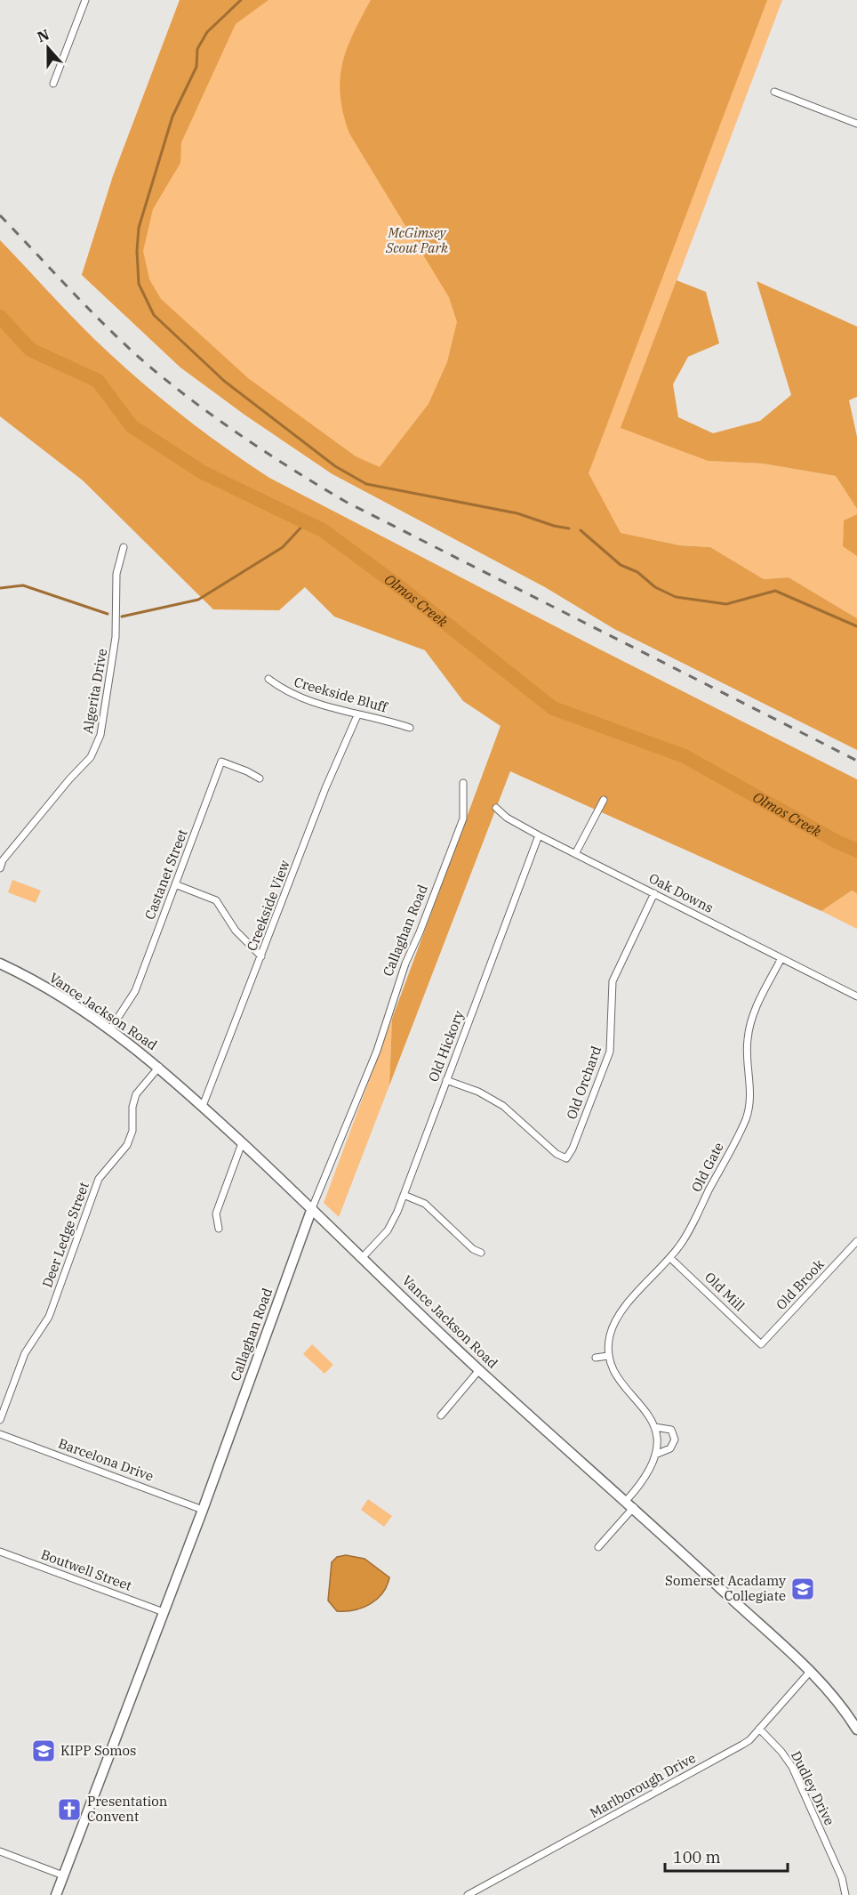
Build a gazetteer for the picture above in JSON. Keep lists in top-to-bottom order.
{
  "streets": {
    "main road": ["Callaghan Road", "Vance Jackson Road"],
    "street": [
      "Algerita Drive",
      "Creekside Bluff",
      "Castanet Street",
      "Oak Downs",
      "Creekside View",
      "Old Hickory",
      "Old Orchard",
      "Old Gate",
      "Deer Ledge Street",
      "Old Brook",
      "Old Mill",
      "Barcelona Drive",
      "Boutwell Street",
      "Marlborough Drive",
      "Dudley Drive"
    ]
  },
  "crossings": [
    ["Creekside Bluff", "Creekside View"],
    ["Castanet Street", "Vance Jackson Road"],
    ["Oak Downs", "Old Hickory"],
    ["Oak Downs", "Old Orchard"],
    ["Oak Downs", "Old Gate"],
    ["Creekside View", "Vance Jackson Road"],
    ["Callaghan Road", "Vance Jackson Road"],
    ["Callaghan Road", "Barcelona Drive"],
    ["Callaghan Road", "Boutwell Street"],
    ["Vance Jackson Road", "Old Hickory"],
    ["Vance Jackson Road", "Deer Ledge Street"],
    ["Vance Jackson Road", "Marlborough Drive"],
    ["Old Hickory", "Old Orchard"],
    ["Old Gate", "Old Mill"],
    ["Old Brook", "Old Mill"],
    ["Marlborough Drive", "Dudley Drive"]
  ],
  "water": ["Olmos Creek"],
  "parks": ["McGimsey Scout Park"],
  "places": {
    "school or university": ["Somerset Acadamy Collegiate", "KIPP Somos"],
    "church": ["Presentation Convent"]
  },
  "scale_bar": "100 m",
  "north": "top"
}
